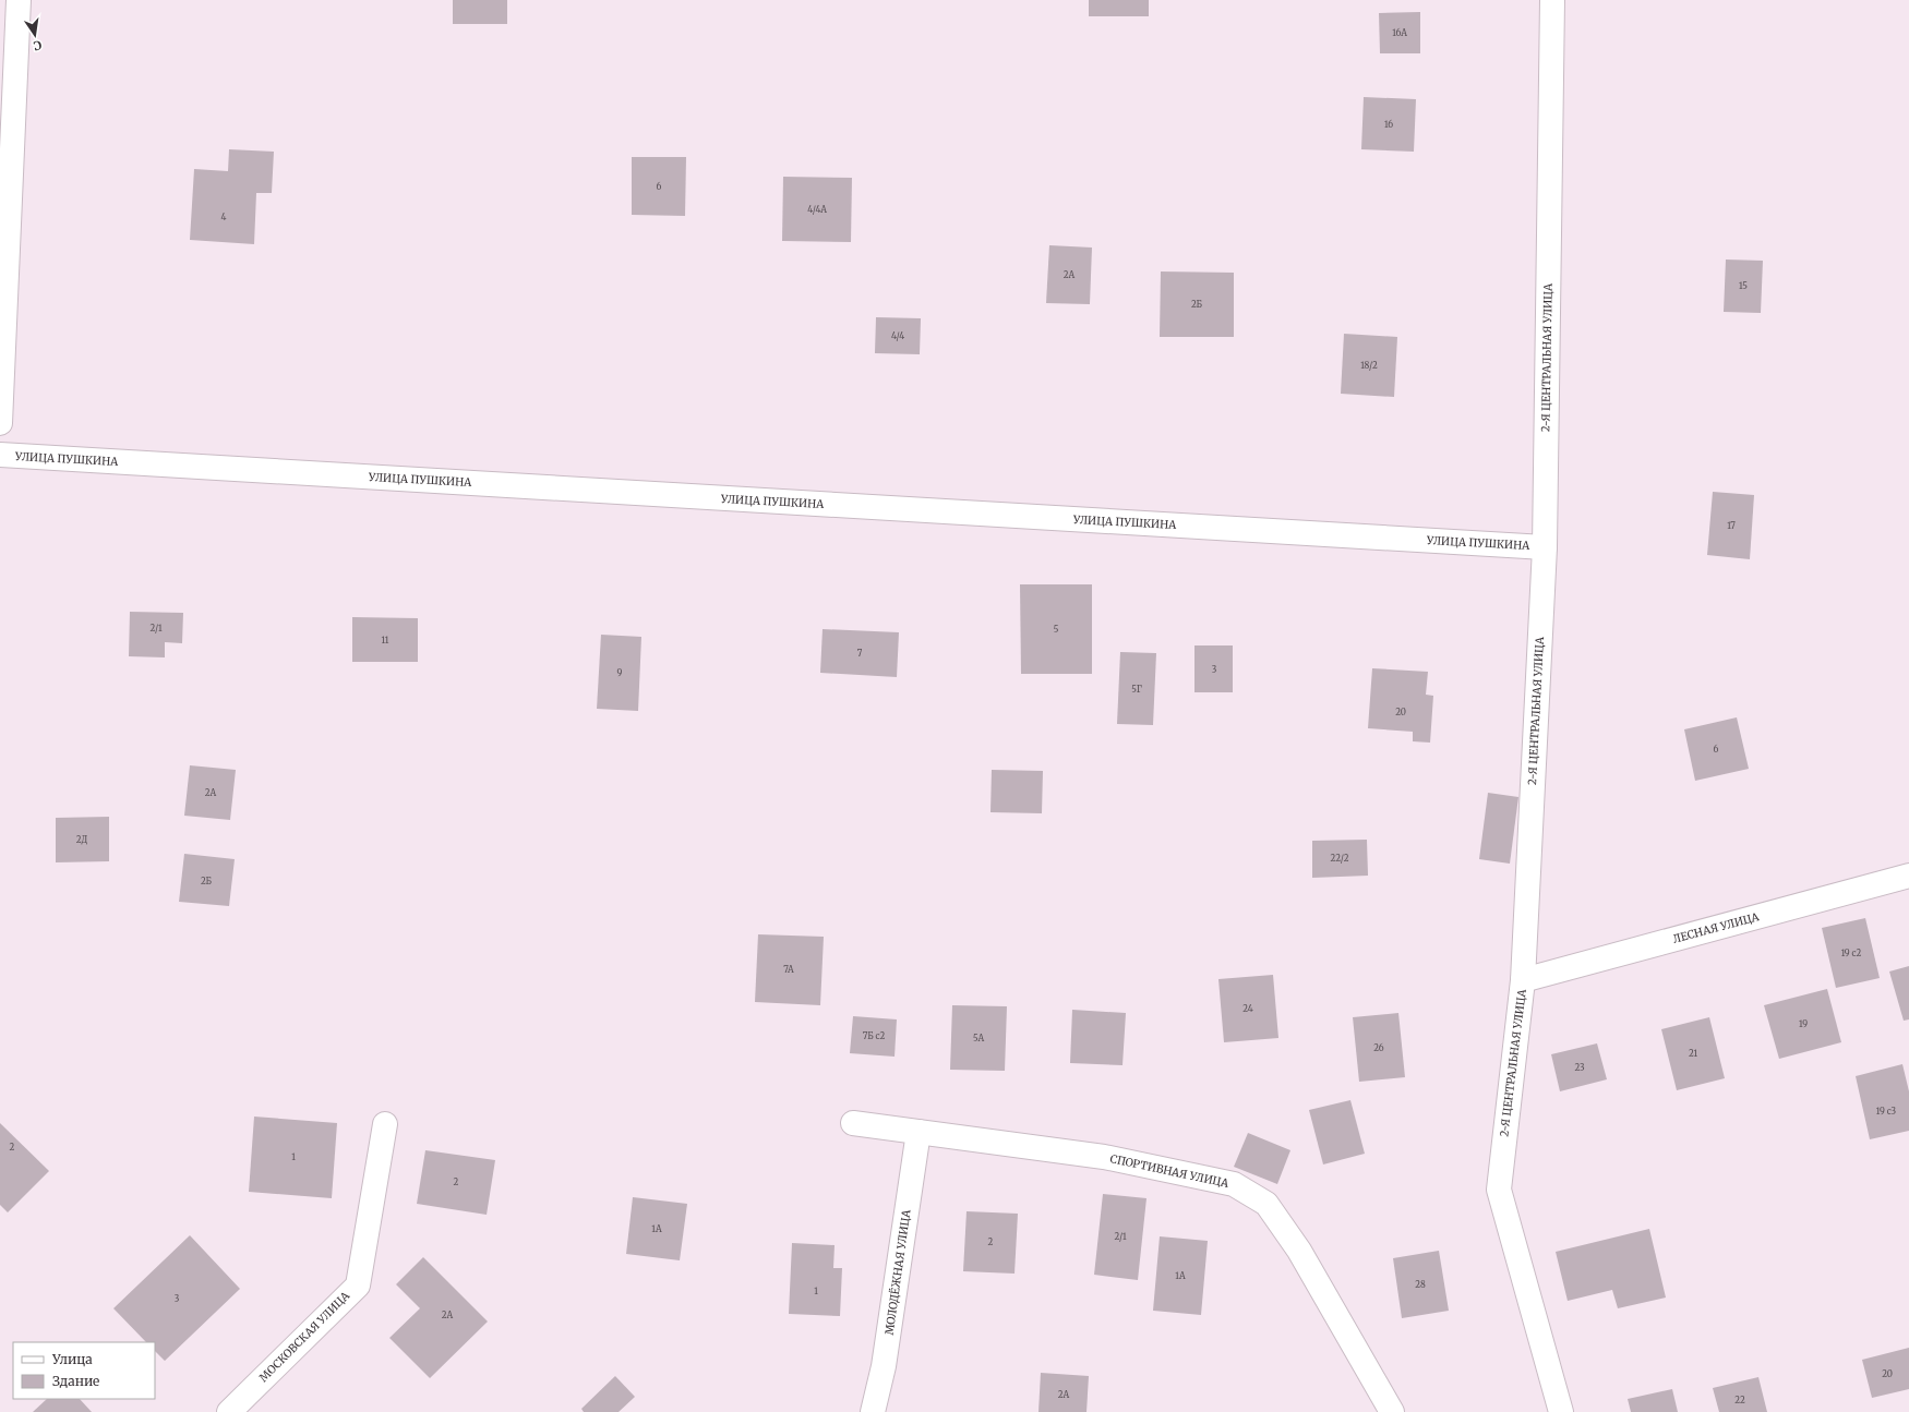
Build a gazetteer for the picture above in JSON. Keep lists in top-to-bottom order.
{
  "streets": {
    "street": [
      "2-Я ЦЕНТРАЛЬНАЯ УЛИЦА",
      "УЛИЦА ПУШКИНА",
      "ЛЕСНАЯ УЛИЦА",
      "СПОРТИВНАЯ УЛИЦА",
      "МОЛОДЁЖНАЯ УЛИЦА",
      "МОСКОВСКАЯ УЛИЦА"
    ]
  },
  "crossings": [
    ["2-Я ЦЕНТРАЛЬНАЯ УЛИЦА", "УЛИЦА ПУШКИНА"],
    ["2-Я ЦЕНТРАЛЬНАЯ УЛИЦА", "ЛЕСНАЯ УЛИЦА"],
    ["СПОРТИВНАЯ УЛИЦА", "МОЛОДЁЖНАЯ УЛИЦА"]
  ],
  "house_numbers": [
    "16А",
    "16",
    "6",
    "4/4А",
    "4",
    "2А",
    "15",
    "2Б",
    "4/4",
    "18/2",
    "17",
    "2/1",
    "5",
    "11",
    "7",
    "3",
    "9",
    "5Г",
    "20",
    "6",
    "2А",
    "2Д",
    "22/2",
    "2Б",
    "19 с2",
    "7А",
    "24",
    "19",
    "7Б с2",
    "5А",
    "26",
    "21",
    "23",
    "19 с3",
    "2",
    "1",
    "2",
    "1А",
    "2/1",
    "2",
    "1А",
    "28",
    "1",
    "3",
    "2А",
    "20",
    "2А",
    "22"
  ],
  "legend": ["Улица", "Здание"],
  "north": "bottom"
}
